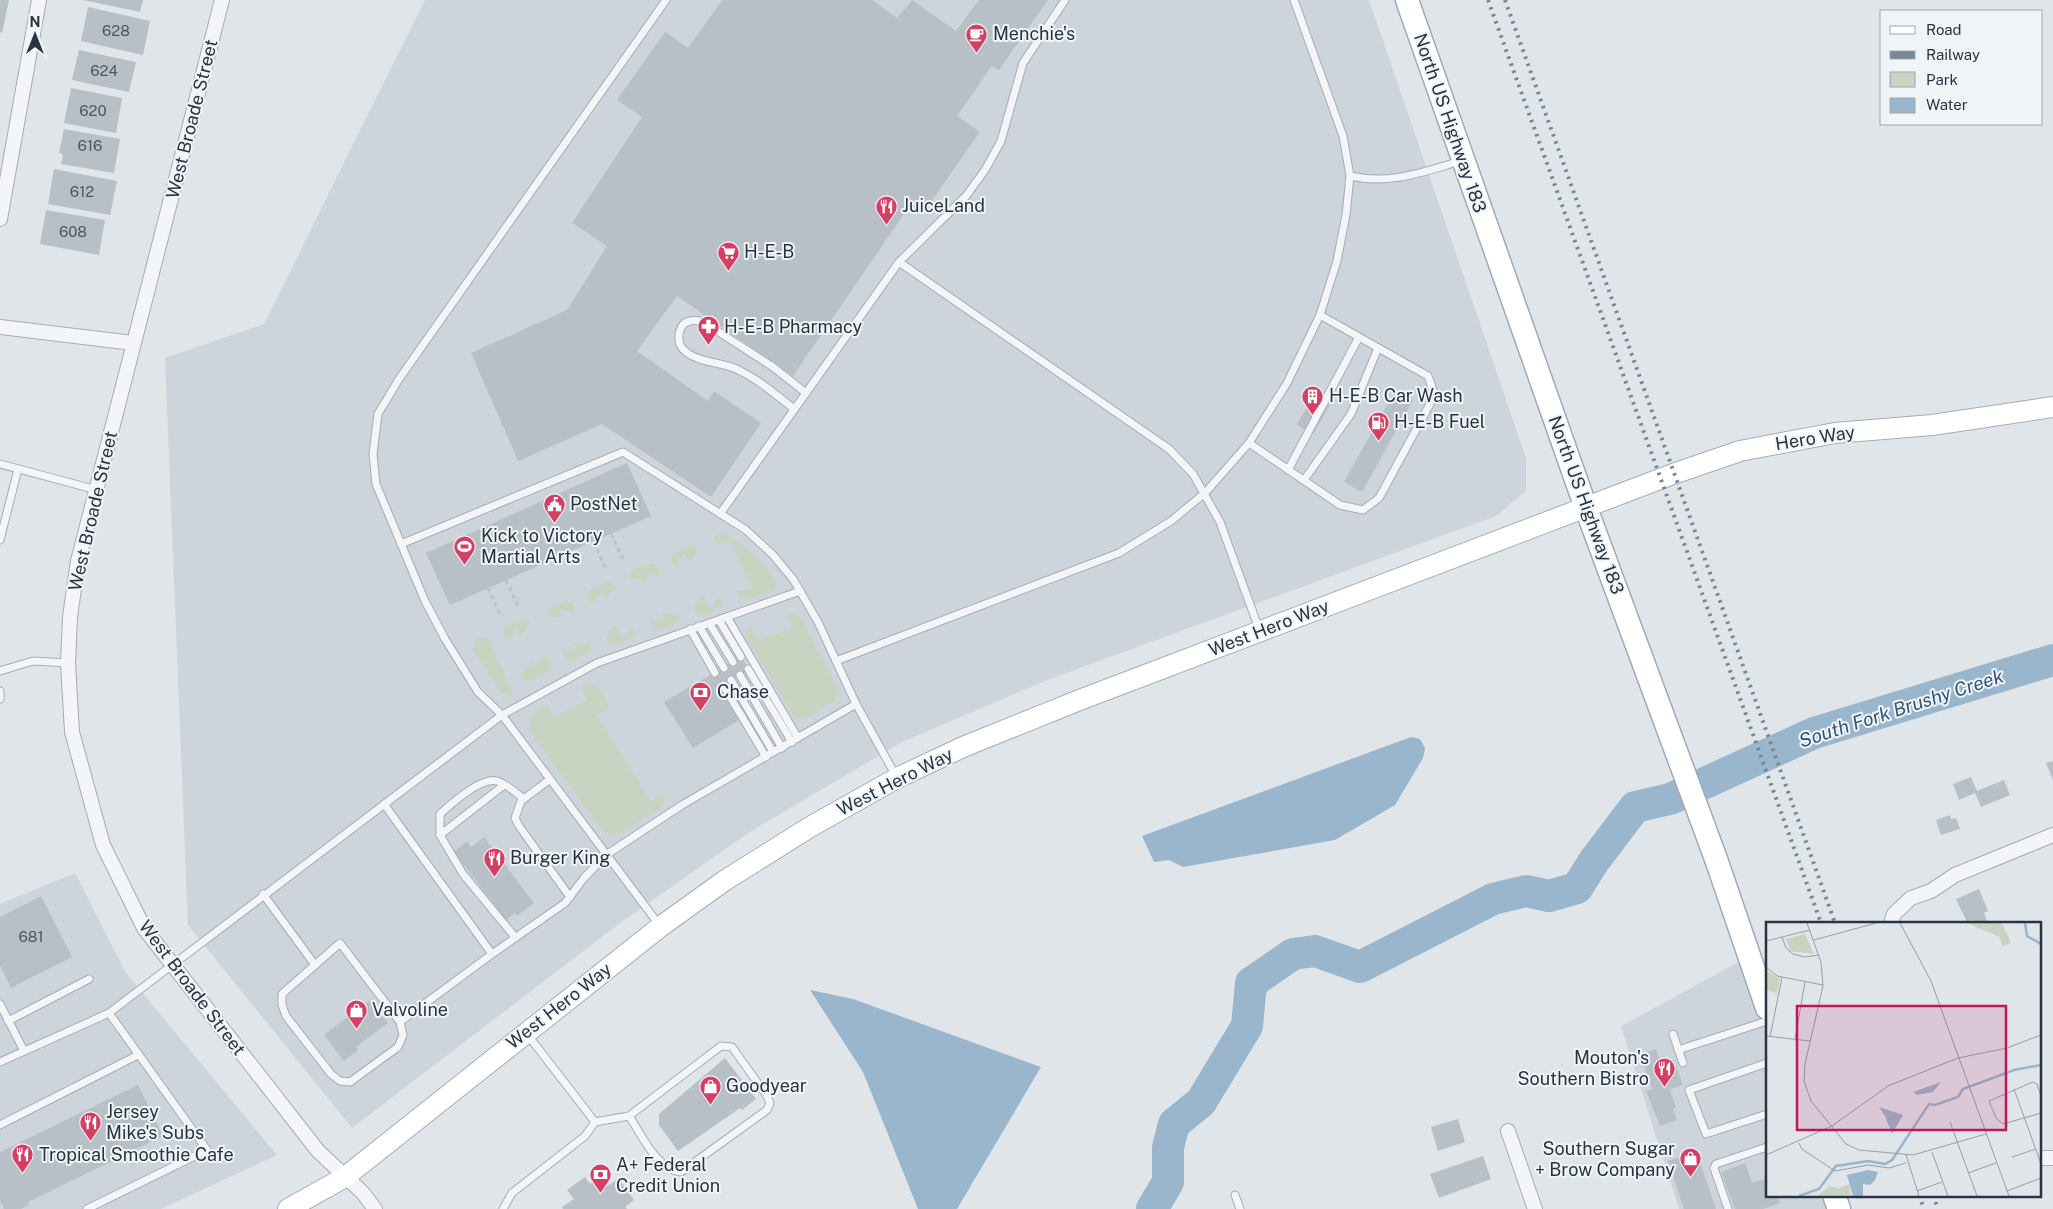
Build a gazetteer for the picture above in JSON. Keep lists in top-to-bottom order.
{
  "streets": {
    "main road": ["North US Highway 183", "Hero Way", "West Hero Way"],
    "street": ["West Broade Street"]
  },
  "crossings": [
    ["West Broade Street", "West Hero Way"],
    ["North US Highway 183", "Hero Way"],
    ["North US Highway 183", "West Hero Way"],
    ["Hero Way", "West Hero Way"]
  ],
  "water": ["South Fork Brushy Creek"],
  "places": {
    "cafe": ["Menchie's"],
    "restaurant": [
      "JuiceLand",
      "Burger King",
      "Mouton's Southern Bistro",
      "Jersey Mike's Subs",
      "Tropical Smoothie Cafe"
    ],
    "supermarket": ["H-E-B"],
    "pharmacy": ["H-E-B Pharmacy"],
    "building": ["H-E-B Car Wash"],
    "fuel station": ["H-E-B Fuel"],
    "public building": ["PostNet"],
    "sports": ["Kick to Victory Martial Arts"],
    "bank": ["Chase", "A+ Federal Credit Union"],
    "shop": ["Valvoline", "Goodyear", "Southern Sugar + Brow Company"]
  },
  "house_numbers": [
    "628",
    "624",
    "620",
    "616",
    "612",
    "608",
    "681"
  ],
  "legend": [
    "Road",
    "Railway",
    "Park",
    "Water"
  ],
  "north": "top"
}
